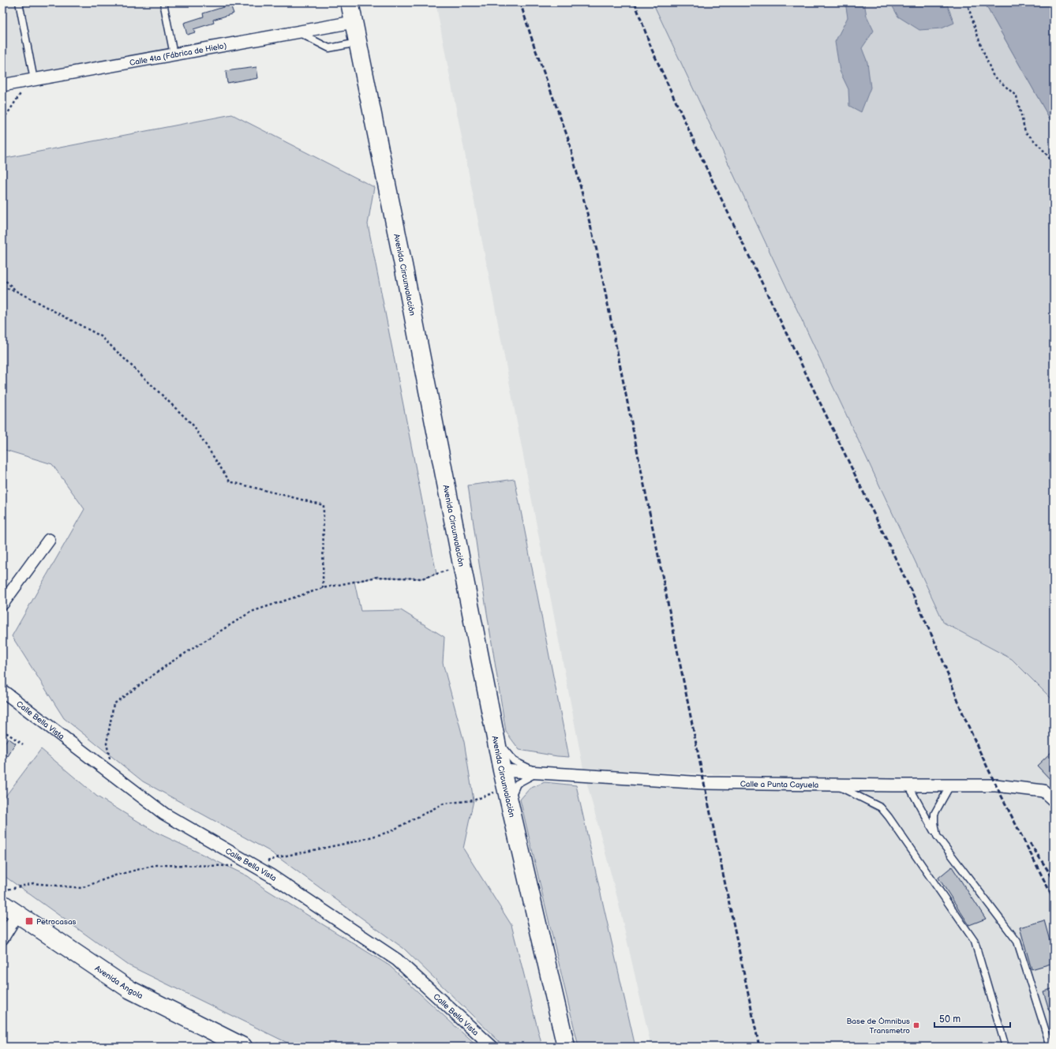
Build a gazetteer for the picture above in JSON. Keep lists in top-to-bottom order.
{
  "streets": {
    "main road": ["Avenida Circunvalación", "Avenida Angola"],
    "street": ["Calle 4ta (Fábrica de Hielo)", "Calle Bella Vista", "Calle a Punta Cayuela"]
  },
  "crossings": [
    ["Calle 4ta (Fábrica de Hielo)", "Avenida Circunvalación"],
    ["Avenida Circunvalación", "Calle a Punta Cayuela"]
  ],
  "places": {
    "transit": ["Petrocasas", "Base de Ómnibus Transmetro"]
  },
  "scale_bar": "50 m"
}
